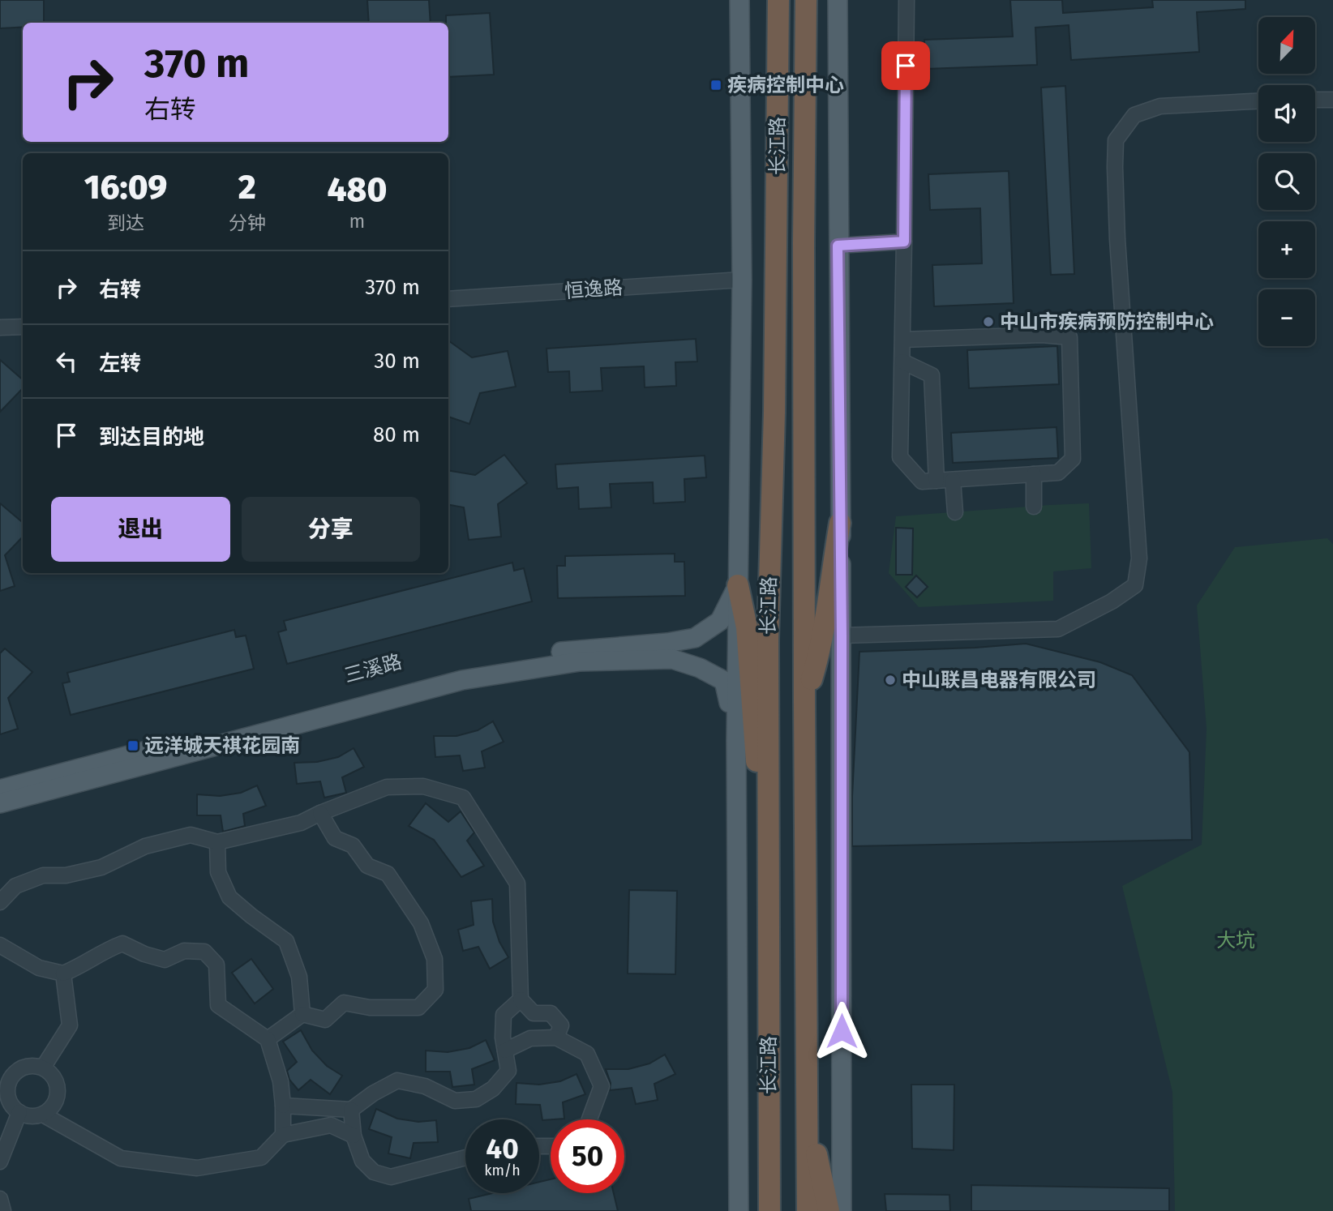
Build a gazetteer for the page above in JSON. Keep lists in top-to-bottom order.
{
  "streets": {
    "highway": ["长江路"],
    "main road": ["三溪路"],
    "street": ["恒逸路"]
  },
  "crossings": [
    ["长江路", "恒逸路"],
    ["长江路", "三溪路"]
  ],
  "parks": ["大坑"],
  "places": {
    "transit": ["疾病控制中心", "远洋城天祺花园南"],
    "other": ["中山市疾病预防控制中心", "中山联昌电器有限公司"]
  },
  "north": "top right",
  "page": {
    "map_buttons": ["+", "−"],
    "turn": ["370 m", "右转"],
    "eta": [
      "16:09",
      "到达",
      "2",
      "分钟",
      "480",
      "m"
    ],
    "list": [
      {
        "name": "右转",
        "value": "370 m"
      },
      {
        "name": "左转",
        "value": "30 m"
      },
      {
        "name": "到达目的地",
        "value": "80 m"
      }
    ],
    "buttons": ["退出", "分享"],
    "speed": "40 km/h",
    "limit": "50"
  }
}
